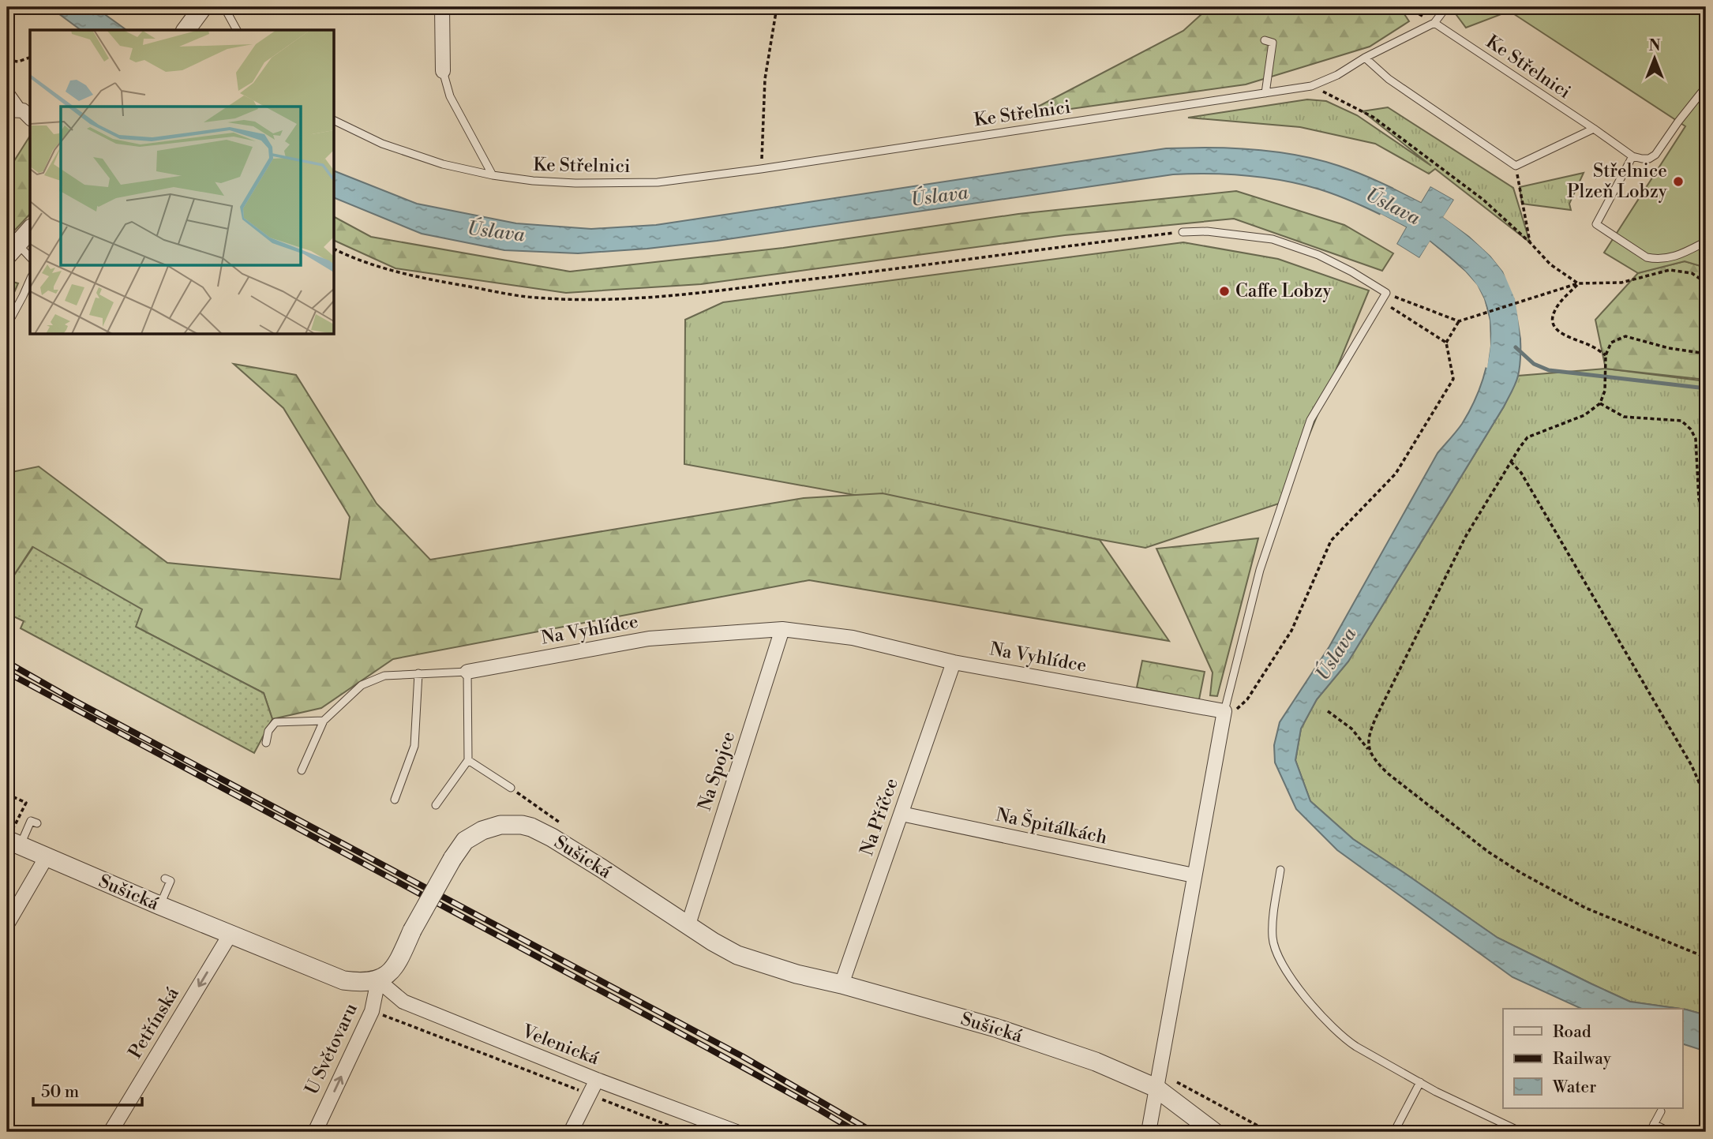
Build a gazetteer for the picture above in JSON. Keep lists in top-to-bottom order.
{
  "streets": {
    "street": [
      "Na Vyhlídce",
      "Na Spojce",
      "Na Příčce",
      "Na Špitálkách",
      "Sušická",
      "Petřínská",
      "Velenická",
      "U Světovaru"
    ],
    "lane": ["Ke Střelnici"]
  },
  "crossings": [
    ["Na Vyhlídce", "Na Spojce"],
    ["Na Vyhlídce", "Na Příčce"],
    ["Na Spojce", "Sušická"],
    ["Na Příčce", "Na Špitálkách"],
    ["Na Příčce", "Sušická"],
    ["Sušická", "Petřínská"],
    ["Sušická", "Velenická"],
    ["Sušická", "U Světovaru"],
    ["Velenická", "U Světovaru"]
  ],
  "one_way": ["Petřínská", "U Světovaru"],
  "water": ["Úslava"],
  "places": ["Střelnice Plzeň Lobzy", "Caffe Lobzy"],
  "legend": ["Road", "Railway", "Water"],
  "scale_bar": "50 m",
  "north": "top"
}
